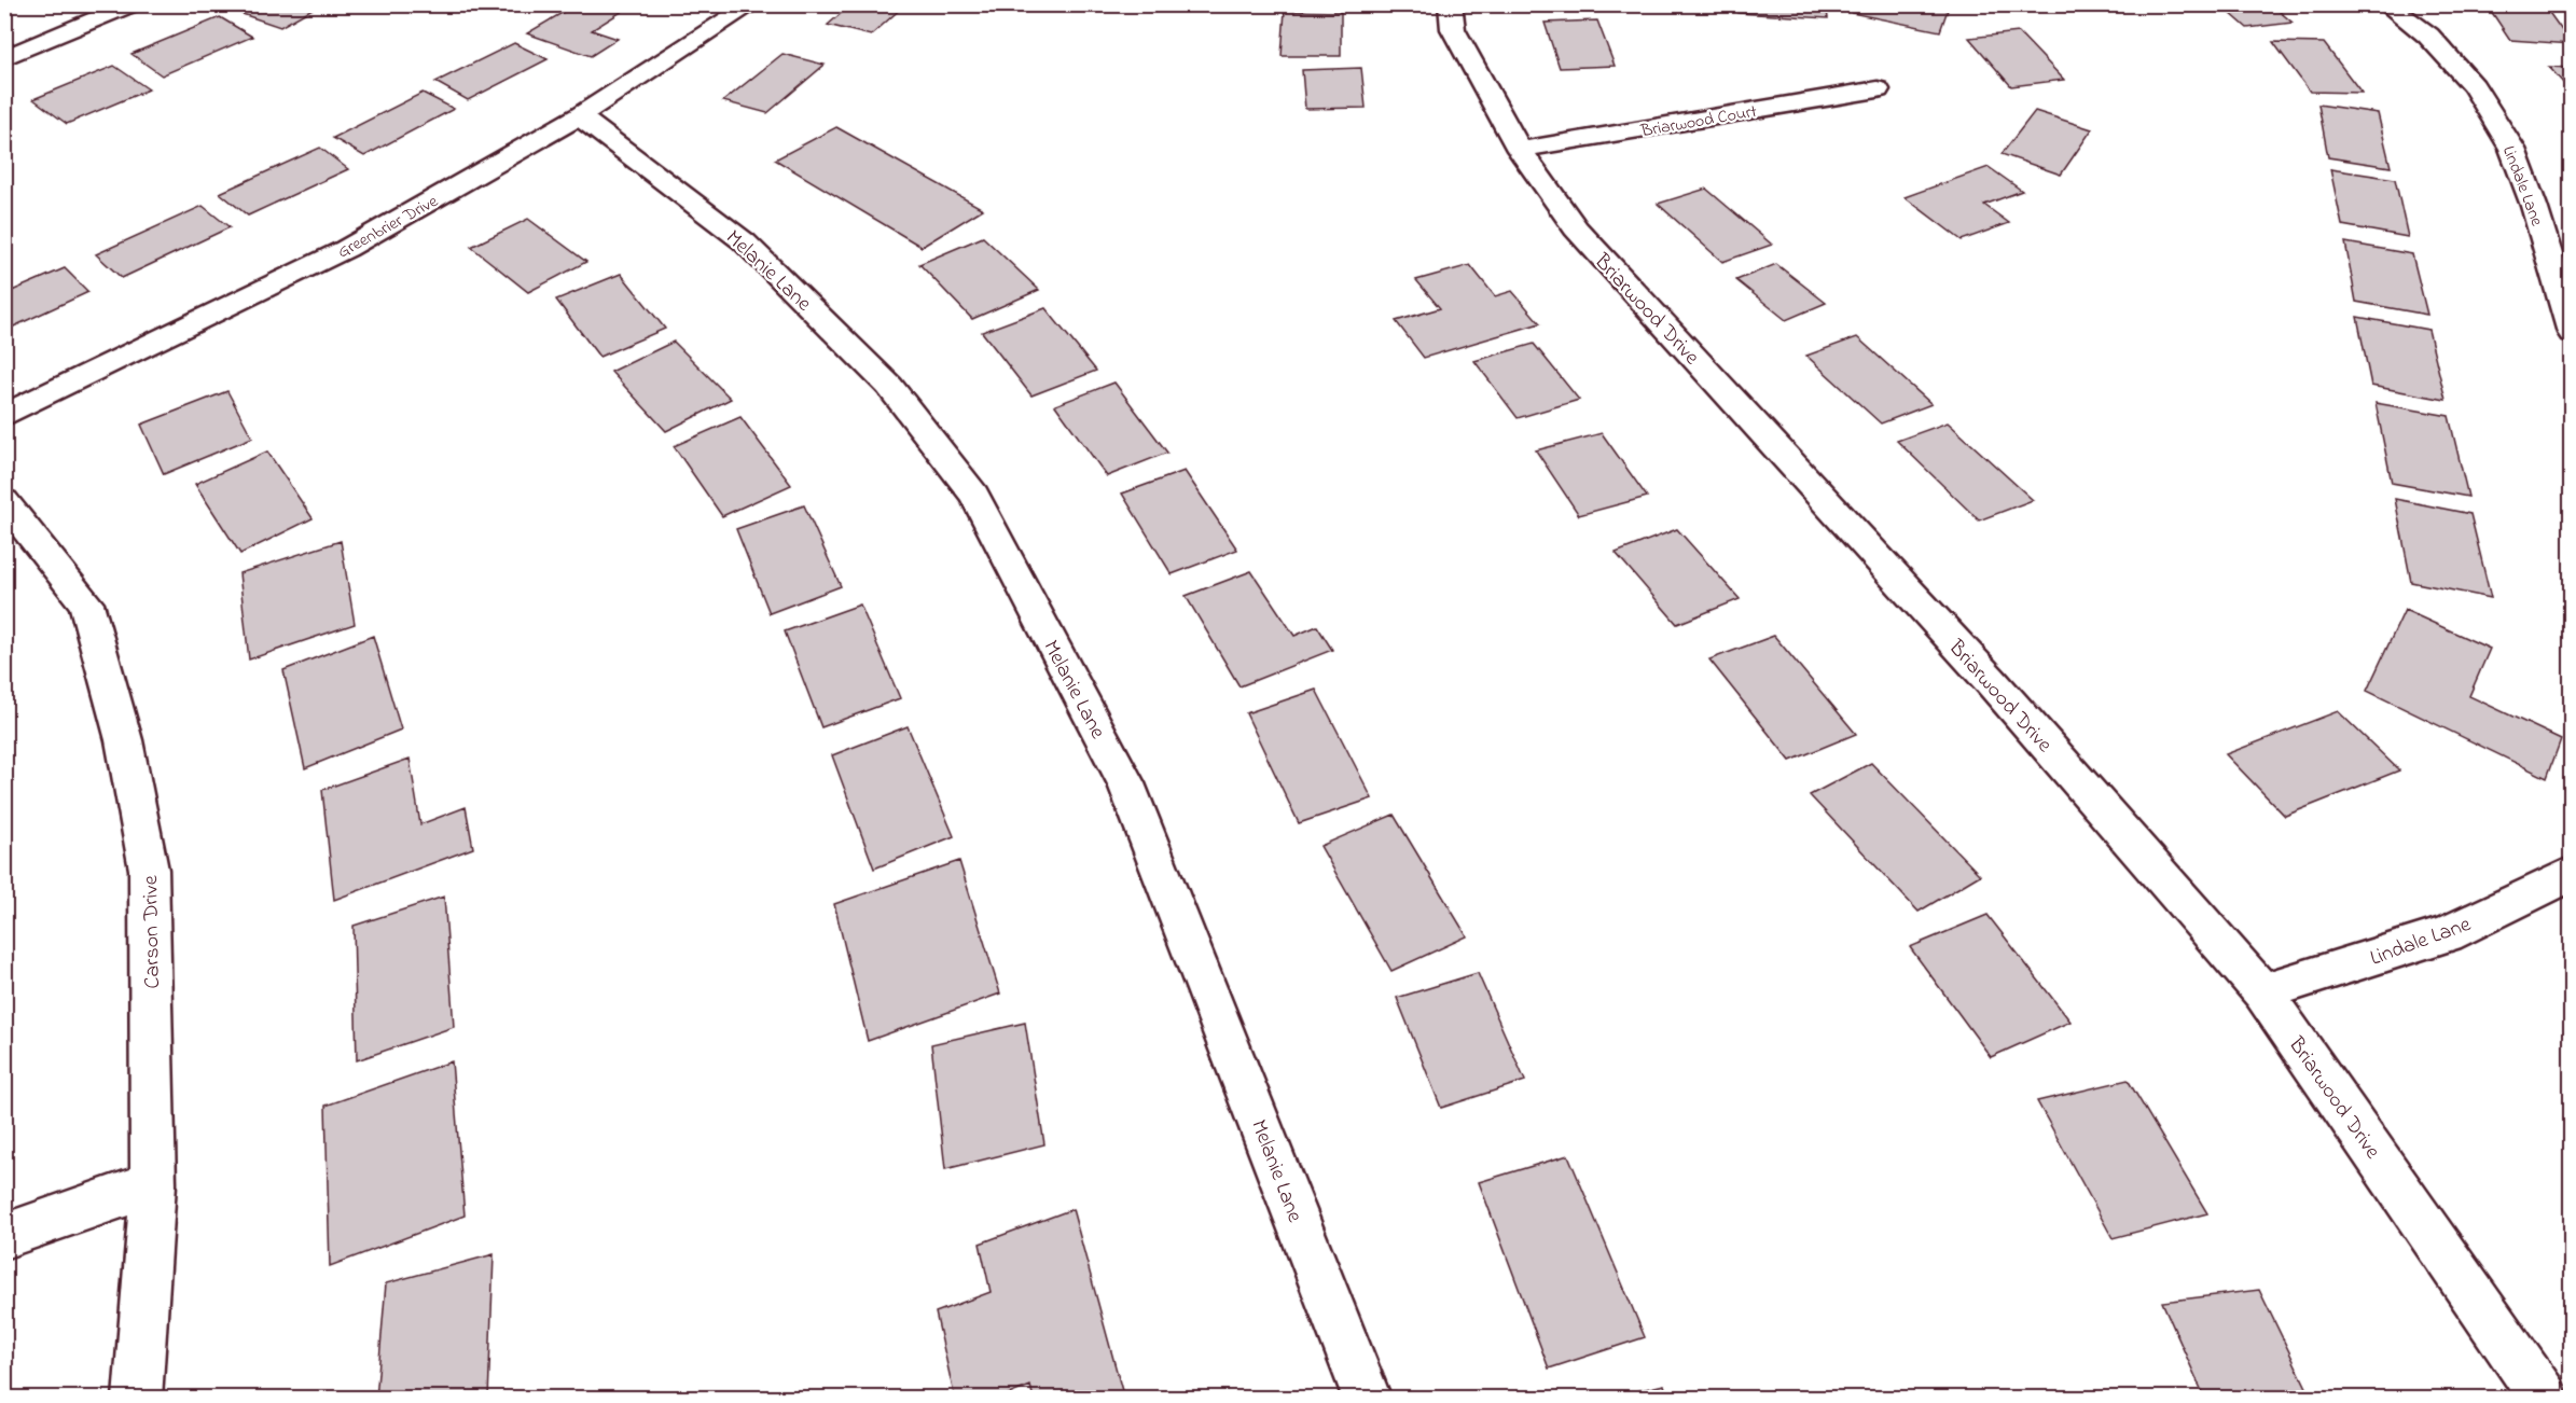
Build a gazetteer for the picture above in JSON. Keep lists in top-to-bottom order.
{
  "streets": {
    "street": [
      "Briarwood Court",
      "Lindale Lane",
      "Greenbrier Drive",
      "Melanie Lane",
      "Briarwood Drive",
      "Carson Drive"
    ]
  },
  "crossings": [
    ["Briarwood Court", "Briarwood Drive"],
    ["Lindale Lane", "Briarwood Drive"],
    ["Greenbrier Drive", "Melanie Lane"]
  ]
}
